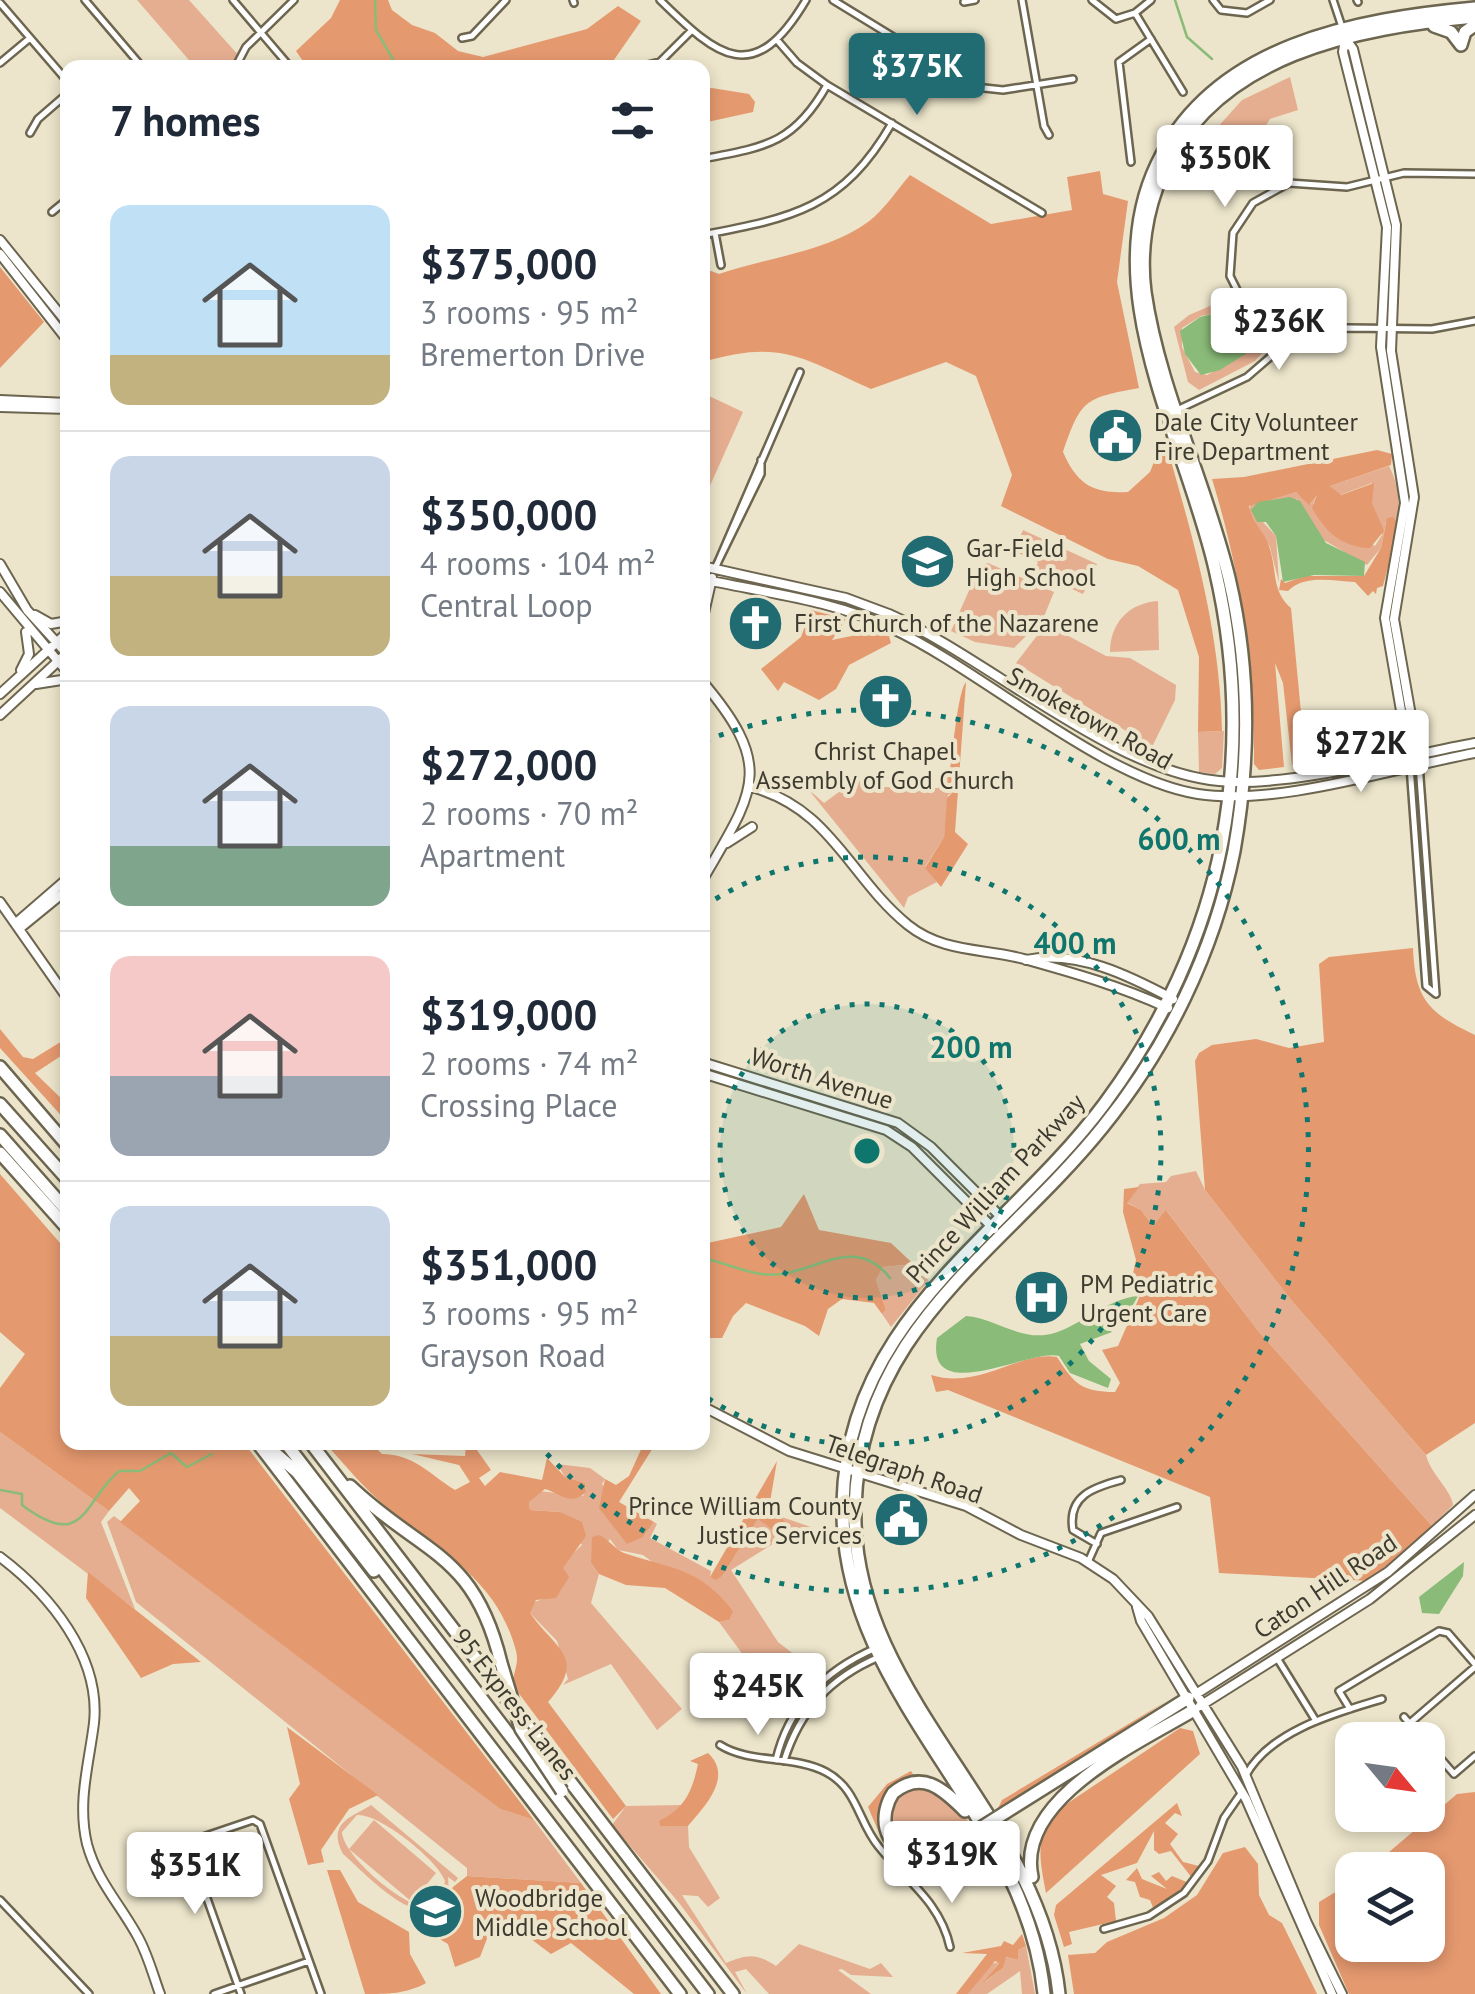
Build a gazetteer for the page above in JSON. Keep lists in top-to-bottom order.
{
  "streets": {
    "highway": ["Prince William Parkway", "95 Express Lanes"],
    "main road": [
      "Smoketown Road",
      "Worth Avenue",
      "Telegraph Road",
      "Caton Hill Road"
    ]
  },
  "crossings": [
    ["Smoketown Road", "Prince William Parkway"],
    ["Worth Avenue", "Prince William Parkway"],
    ["Prince William Parkway", "Telegraph Road"],
    ["Telegraph Road", "Caton Hill Road"]
  ],
  "places": {
    "public building": ["Dale City Volunteer Fire Department", "Prince William County Justice Services"],
    "school or university": ["Gar-Field High School", "Woodbridge Middle School"],
    "church": ["First Church of the Nazarene", "Christ Chapel Assembly of God Church"],
    "hospital": ["PM Pediatric Urgent Care"]
  },
  "north": "bottom right",
  "page": {
    "price": [
      "$375K",
      "$350K",
      "$236K",
      "$272K",
      "$245K",
      "$319K",
      "$351K"
    ],
    "heading": "7 homes",
    "list": [
      {
        "name": "$375,000",
        "note": "3 rooms · 95 m² · Bremerton Drive"
      },
      {
        "name": "$350,000",
        "note": "4 rooms · 104 m² · Central Loop"
      },
      {
        "name": "$272,000",
        "note": "2 rooms · 70 m² · Apartment"
      },
      {
        "name": "$319,000",
        "note": "2 rooms · 74 m² · Crossing Place"
      },
      {
        "name": "$351,000",
        "note": "3 rooms · 95 m² · Grayson Road"
      }
    ]
  },
  "rings": ["600 m", "400 m", "200 m"]
}
